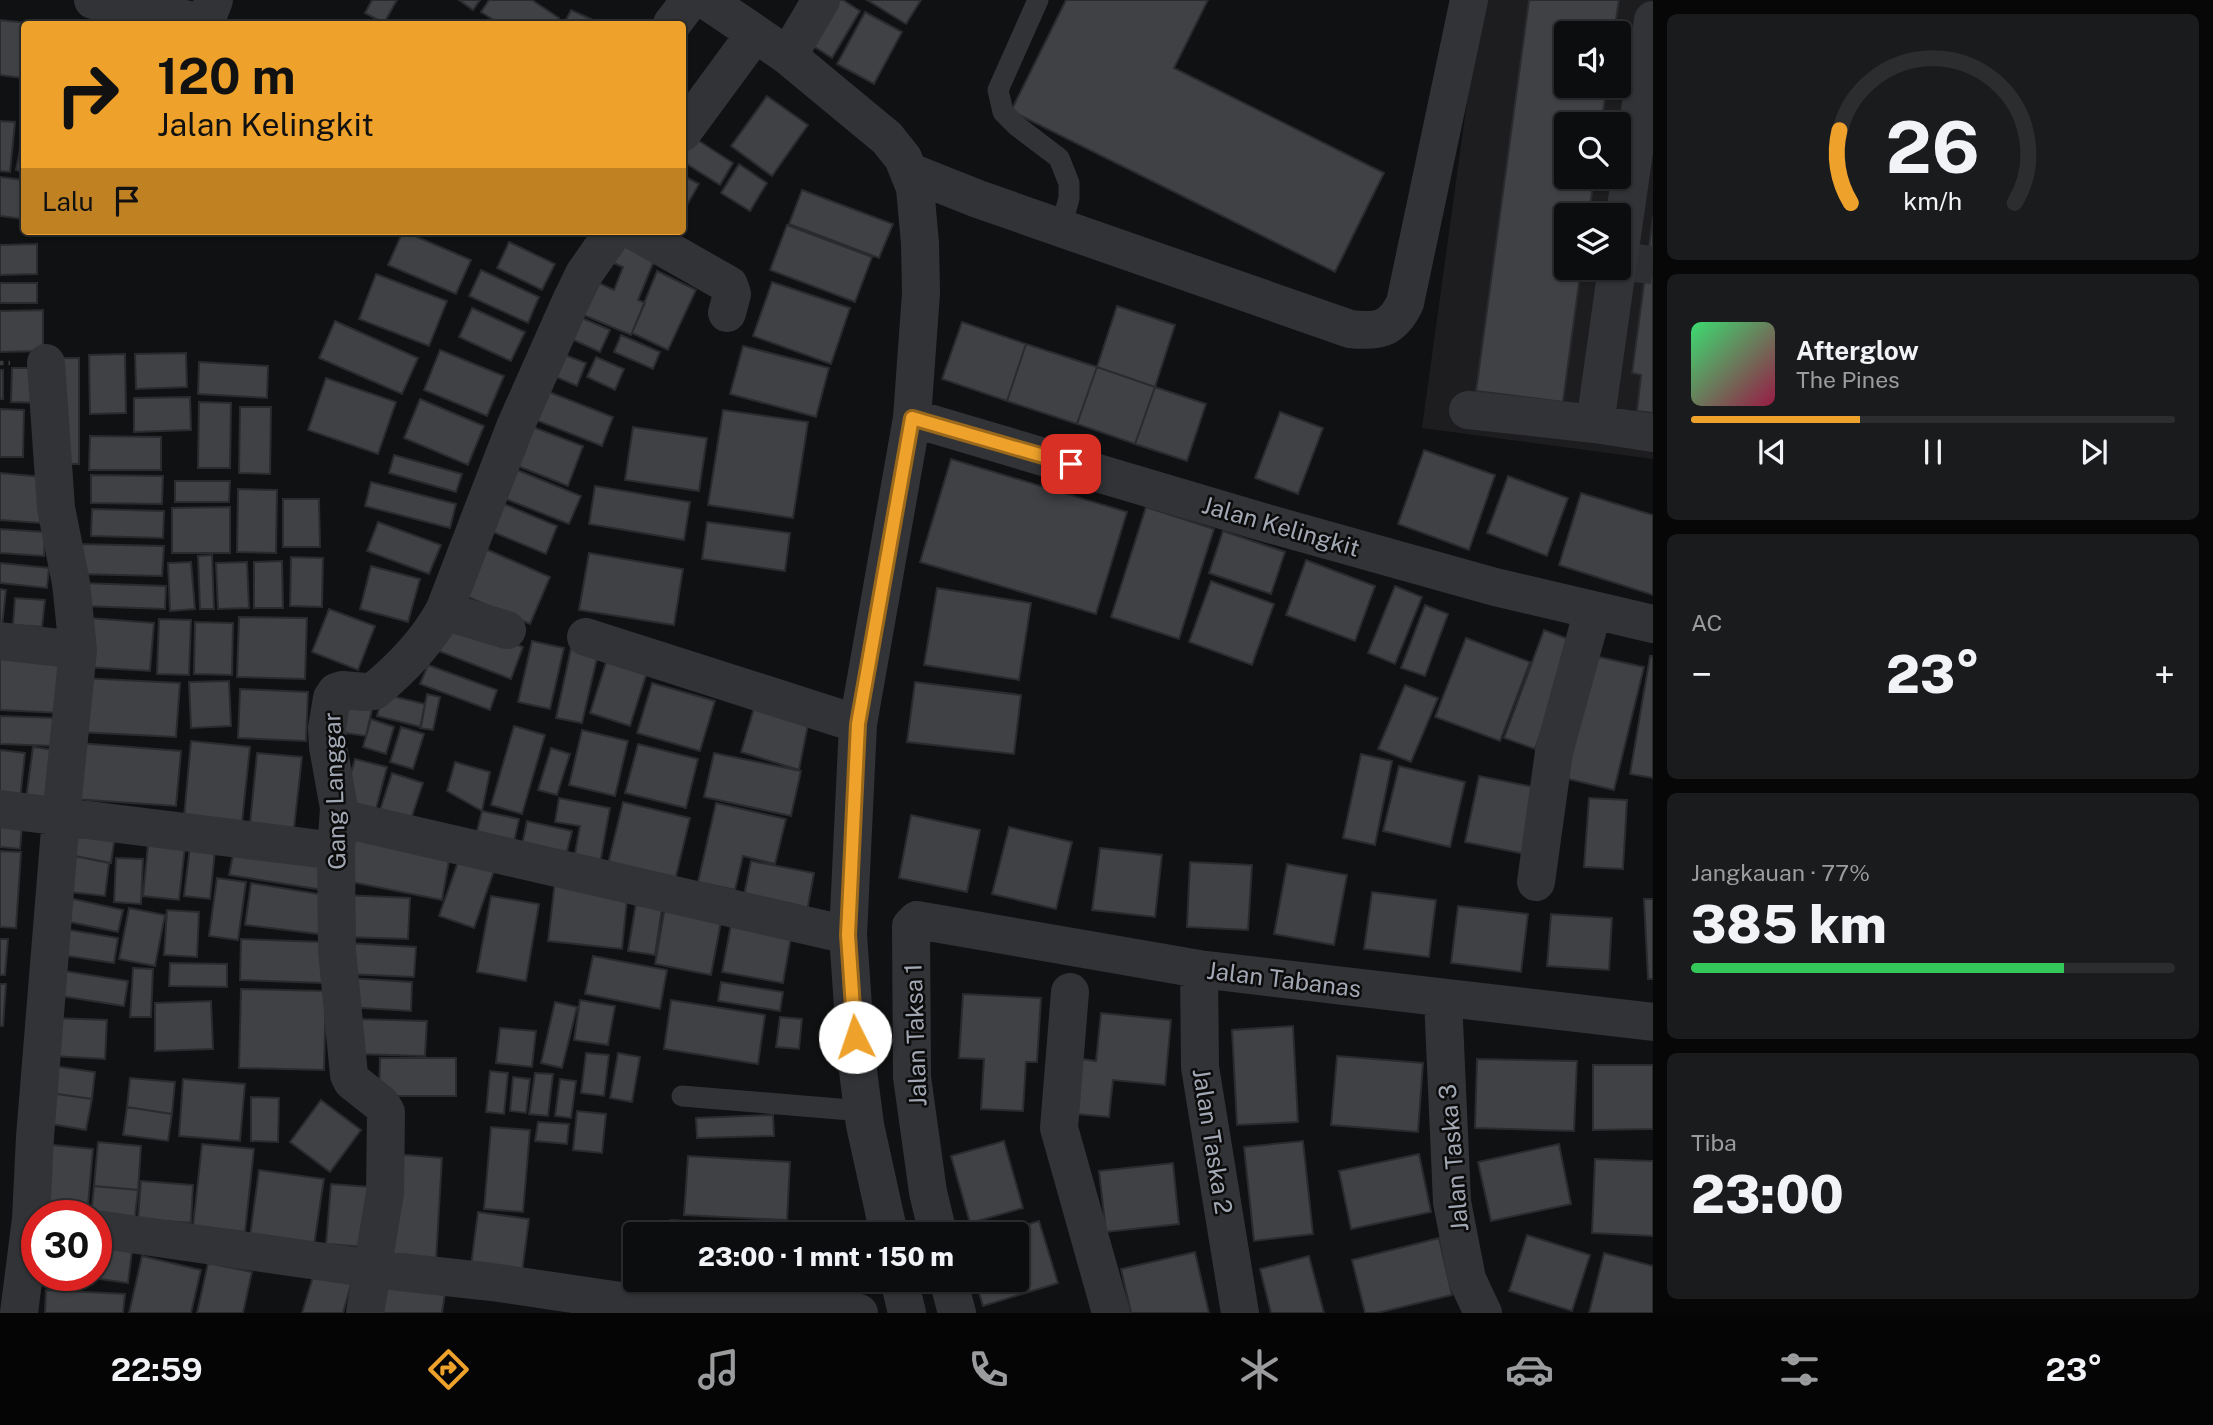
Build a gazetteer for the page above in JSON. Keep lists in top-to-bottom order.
{
  "streets": {
    "street": [
      "Jalan Kelingkit",
      "Gang Langgar",
      "Jalan Tabanas",
      "Jalan Taksa 1",
      "Jalan Taska 2",
      "Jalan Taska 3"
    ]
  },
  "crossings": [
    ["Jalan Tabanas", "Jalan Taksa 1"],
    ["Jalan Tabanas", "Jalan Taska 2"],
    ["Jalan Tabanas", "Jalan Taska 3"]
  ],
  "page": {
    "turn": ["120 m", "Jalan Kelingkit"],
    "then": "Lalu",
    "song": ["Afterglow", "The Pines"],
    "tile": [
      "AC",
      ["Jangkauan · 77%", "385 km"],
      ["Tiba", "23:00"]
    ],
    "heat": ["−", "23°", "+"],
    "limit": "30",
    "trip": "23:00 · 1 mnt · 150 m",
    "tabs": ["22:59", "23°"],
    "gauge": ["26", "km/h"]
  }
}
